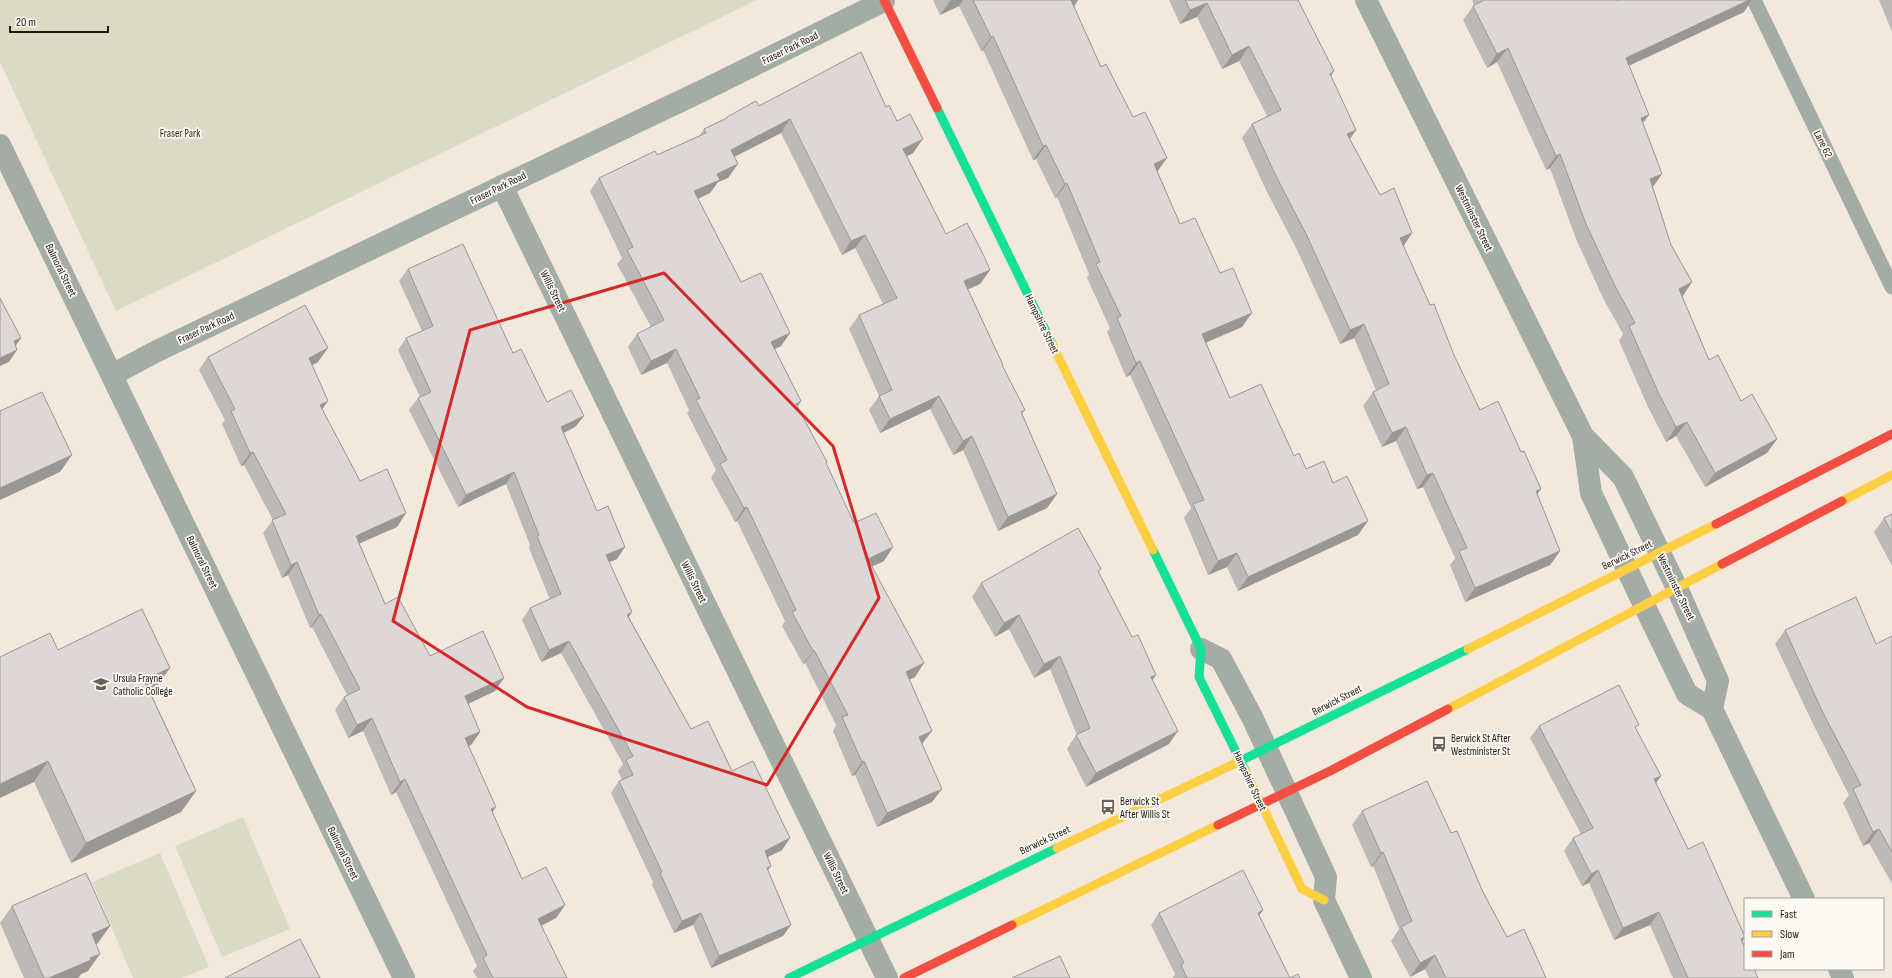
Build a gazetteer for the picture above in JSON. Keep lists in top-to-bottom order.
{
  "streets": {
    "main road": ["Hampshire Street", "Berwick Street"],
    "street": [
      "Fraser Park Road",
      "Westminster Street",
      "Balmoral Street",
      "Willis Street"
    ],
    "lane": ["Lane 62"]
  },
  "crossings": [
    ["Fraser Park Road", "Balmoral Street"],
    ["Fraser Park Road", "Willis Street"],
    ["Fraser Park Road", "Hampshire Street"],
    ["Westminster Street", "Berwick Street"],
    ["Willis Street", "Berwick Street"],
    ["Hampshire Street", "Berwick Street"]
  ],
  "parks": ["Fraser Park"],
  "places": {
    "school or university": ["Ursula Frayne Catholic College"],
    "bus stop": ["Berwick St After Westminister St", "Berwick St After Willis St"]
  },
  "legend": ["Fast", "Slow", "Jam"],
  "scale_bar": "20 m"
}
